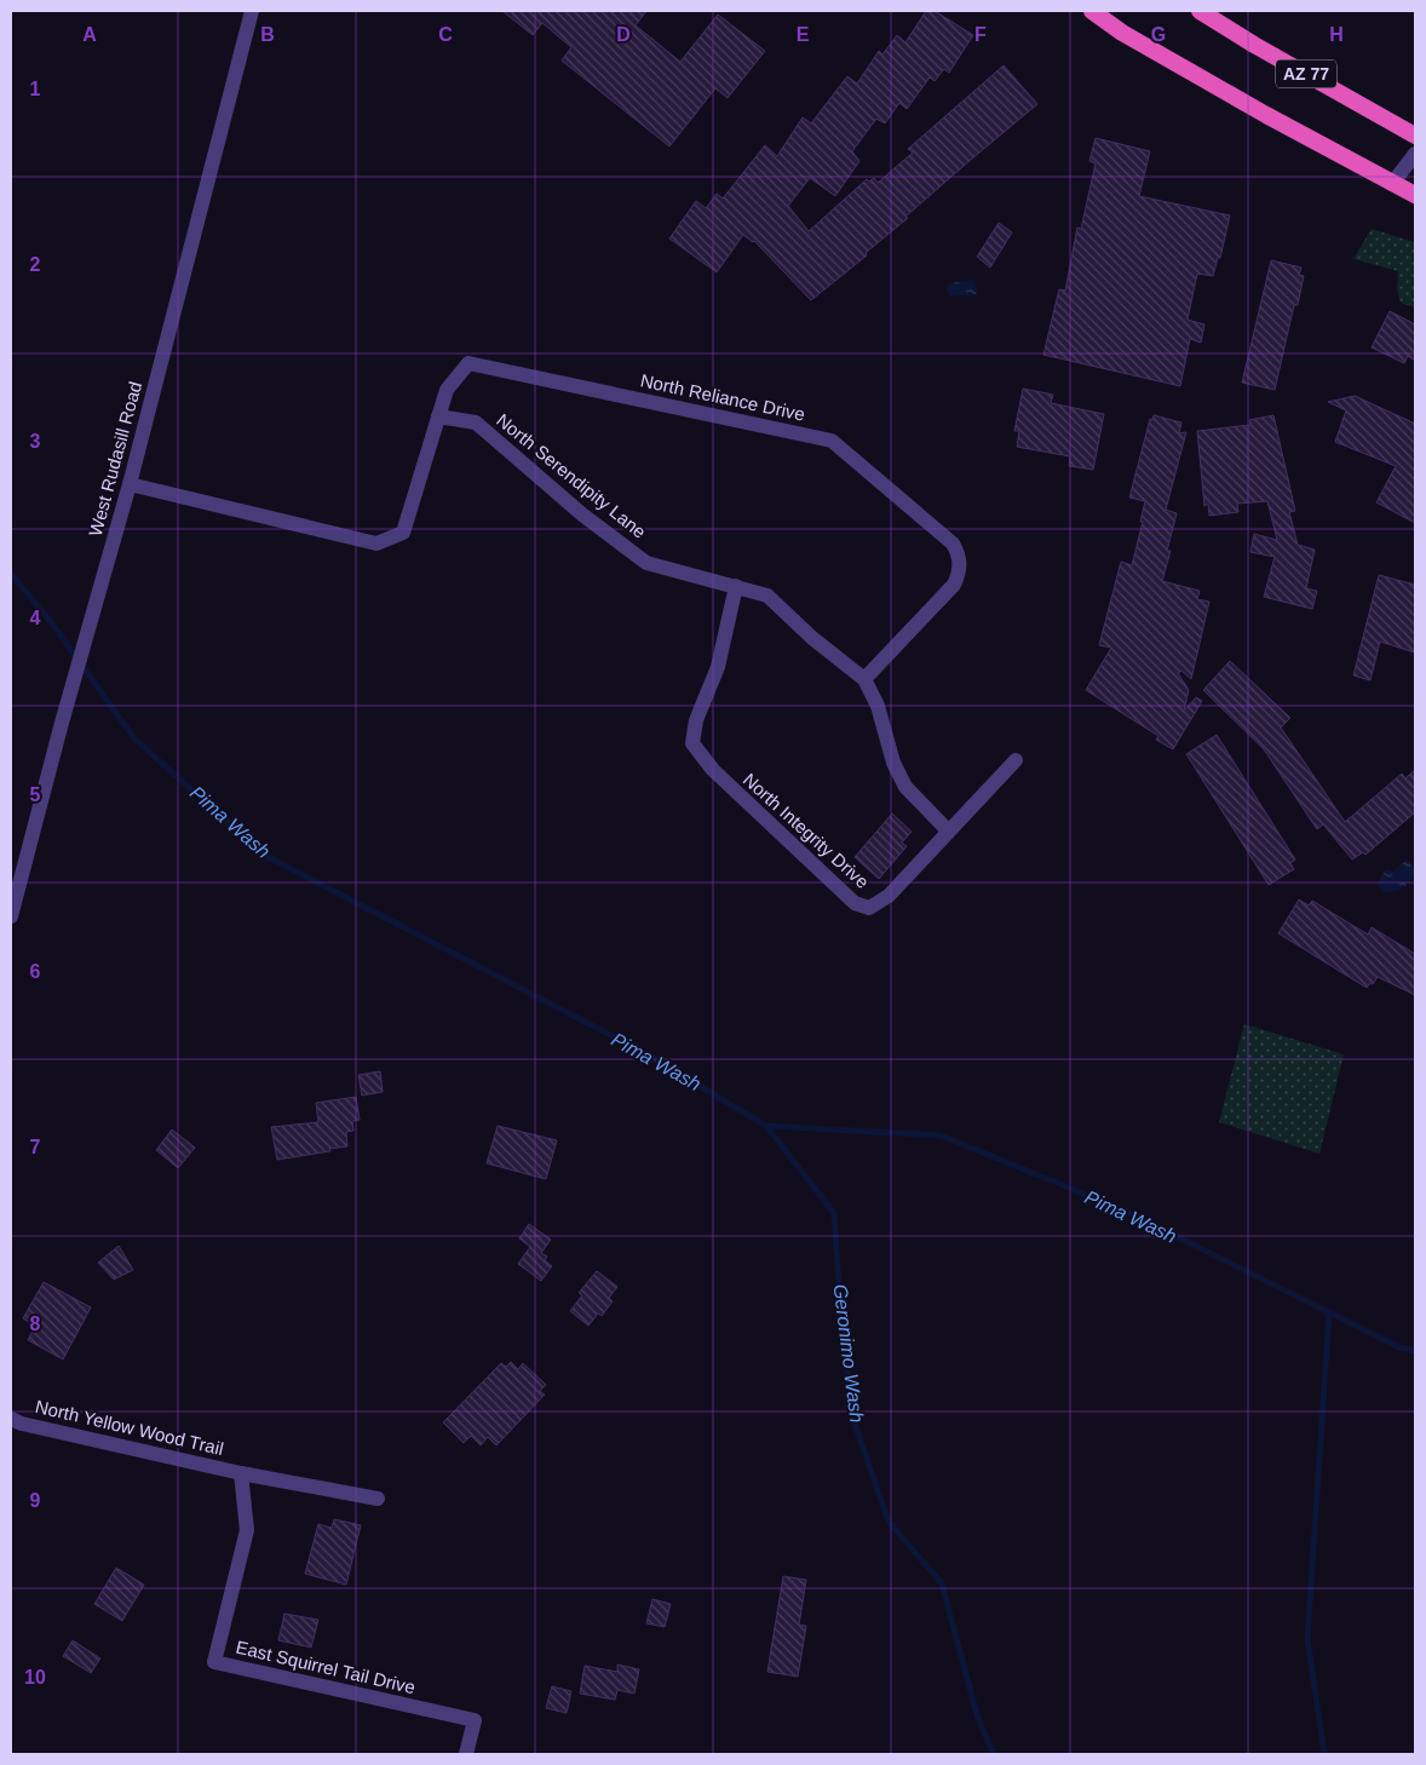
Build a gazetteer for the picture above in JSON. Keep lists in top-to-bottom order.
{
  "streets": {
    "highway": ["AZ 77"],
    "street": [
      "North Reliance Drive",
      "West Rudasill Road",
      "North Serendipity Lane",
      "North Integrity Drive",
      "North Yellow Wood Trail",
      "East Squirrel Tail Drive"
    ]
  },
  "crossings": [
    ["North Reliance Drive", "North Serendipity Lane"],
    ["North Serendipity Lane", "North Integrity Drive"],
    ["North Yellow Wood Trail", "East Squirrel Tail Drive"]
  ],
  "water": ["Pima Wash", "Geronimo Wash"],
  "grid": {
    "columns": [
      "A",
      "B",
      "C",
      "D",
      "E",
      "F",
      "G",
      "H"
    ],
    "rows": [
      "1",
      "2",
      "3",
      "4",
      "5",
      "6",
      "7",
      "8",
      "9",
      "10"
    ]
  }
}
